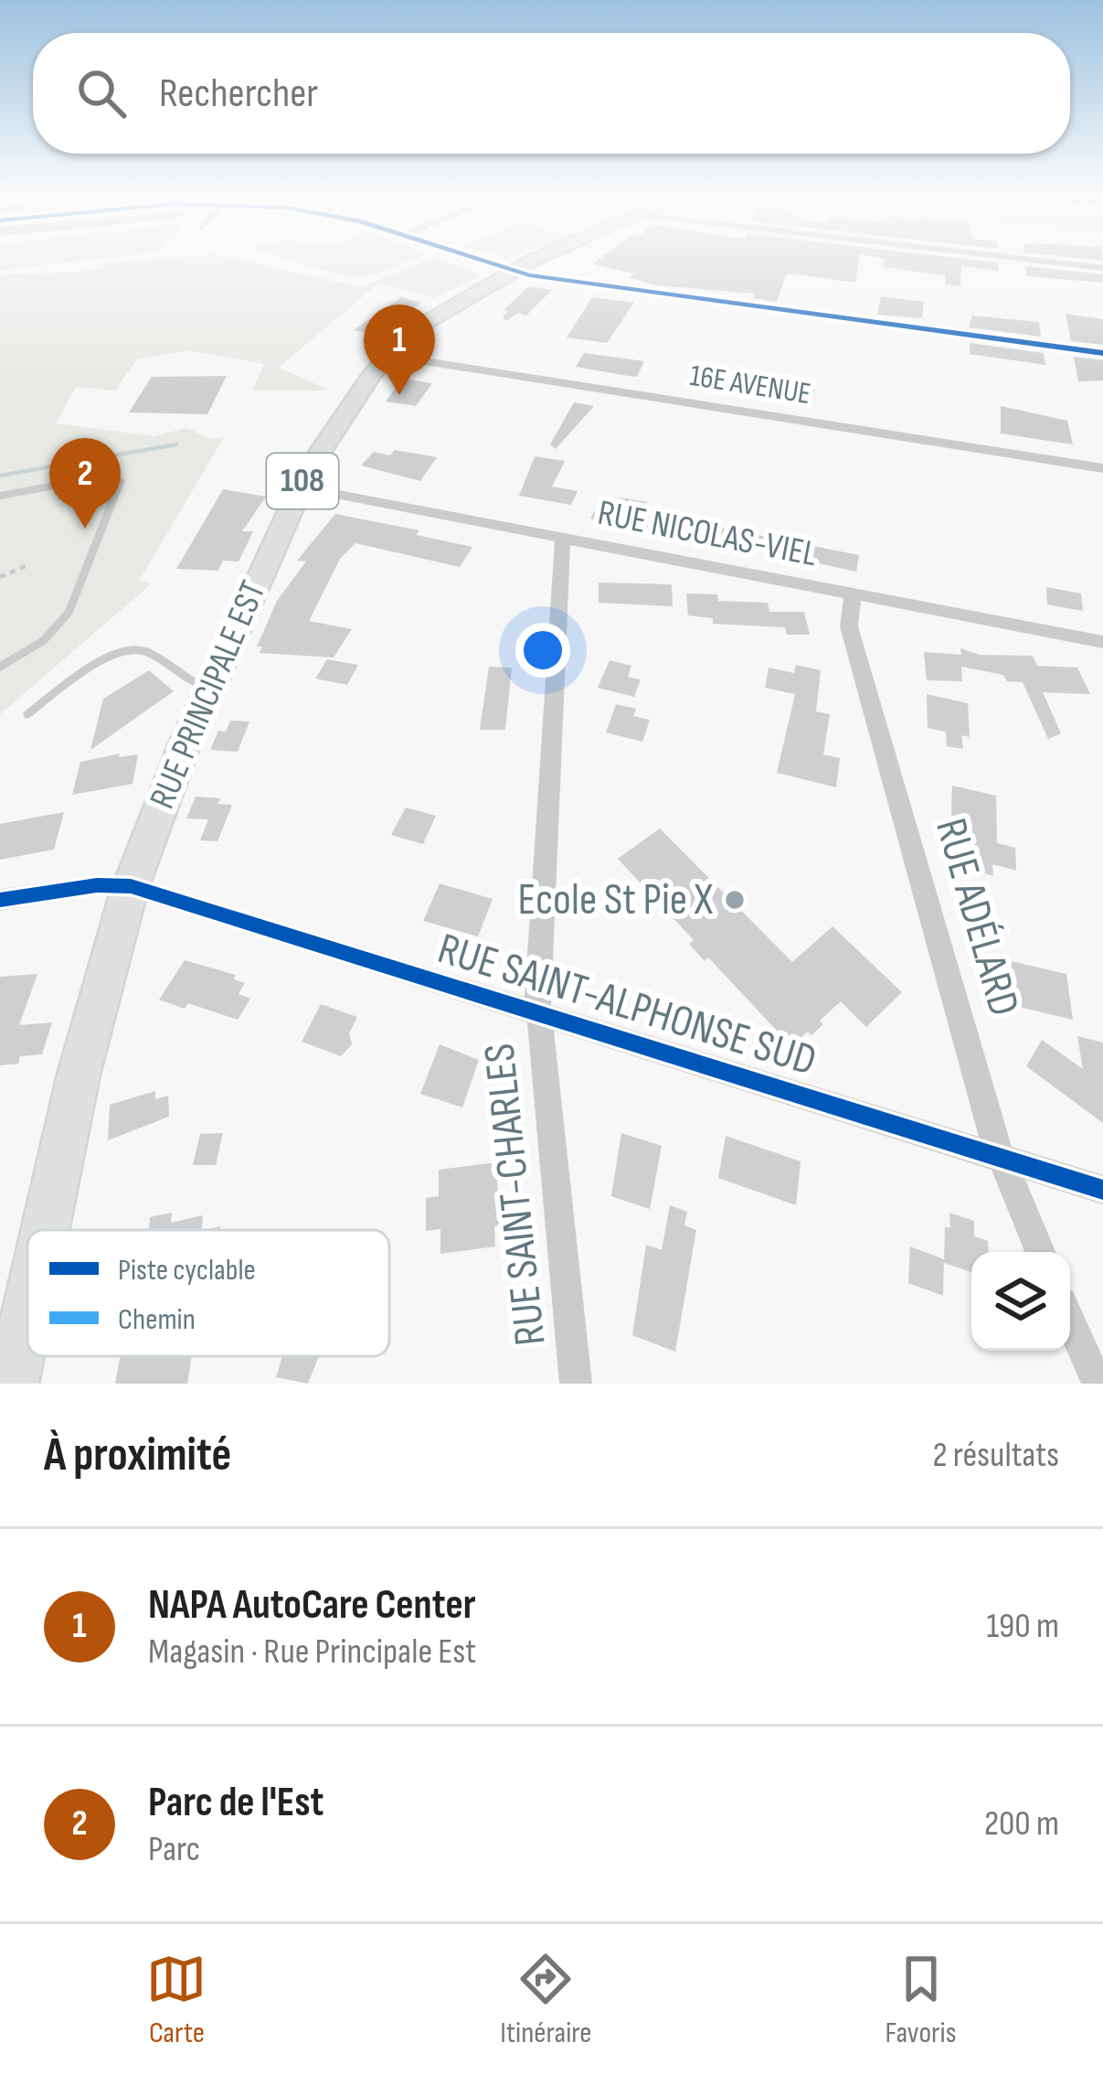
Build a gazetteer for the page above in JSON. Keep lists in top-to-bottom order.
{
  "streets": {
    "main road": ["108", "RUE PRINCIPALE EST"],
    "street": [
      "16E AVENUE",
      "RUE NICOLAS-VIEL",
      "RUE ADÉLARD",
      "RUE SAINT-ALPHONSE SUD",
      "RUE SAINT-CHARLES"
    ]
  },
  "crossings": [
    ["16E AVENUE", "RUE PRINCIPALE EST"],
    ["RUE NICOLAS-VIEL", "RUE PRINCIPALE EST"],
    ["RUE NICOLAS-VIEL", "RUE ADÉLARD"],
    ["RUE NICOLAS-VIEL", "RUE SAINT-CHARLES"],
    ["RUE PRINCIPALE EST", "RUE SAINT-ALPHONSE SUD"],
    ["RUE ADÉLARD", "RUE SAINT-ALPHONSE SUD"],
    ["RUE SAINT-ALPHONSE SUD", "RUE SAINT-CHARLES"]
  ],
  "places": ["Ecole St Pie X"],
  "legend": ["Piste cyclable", "Chemin"],
  "page": {
    "search": "Rechercher",
    "pins": ["1", "2"],
    "heading": ["À proximité", "2 résultats"],
    "list": [
      {
        "mark": "1",
        "name": "NAPA AutoCare Center",
        "note": "Magasin · Rue Principale Est",
        "value": "190 m"
      },
      {
        "mark": "2",
        "name": "Parc de l'Est",
        "note": "Parc",
        "value": "200 m"
      }
    ],
    "nav": ["Carte", "Itinéraire", "Favoris"]
  }
}
